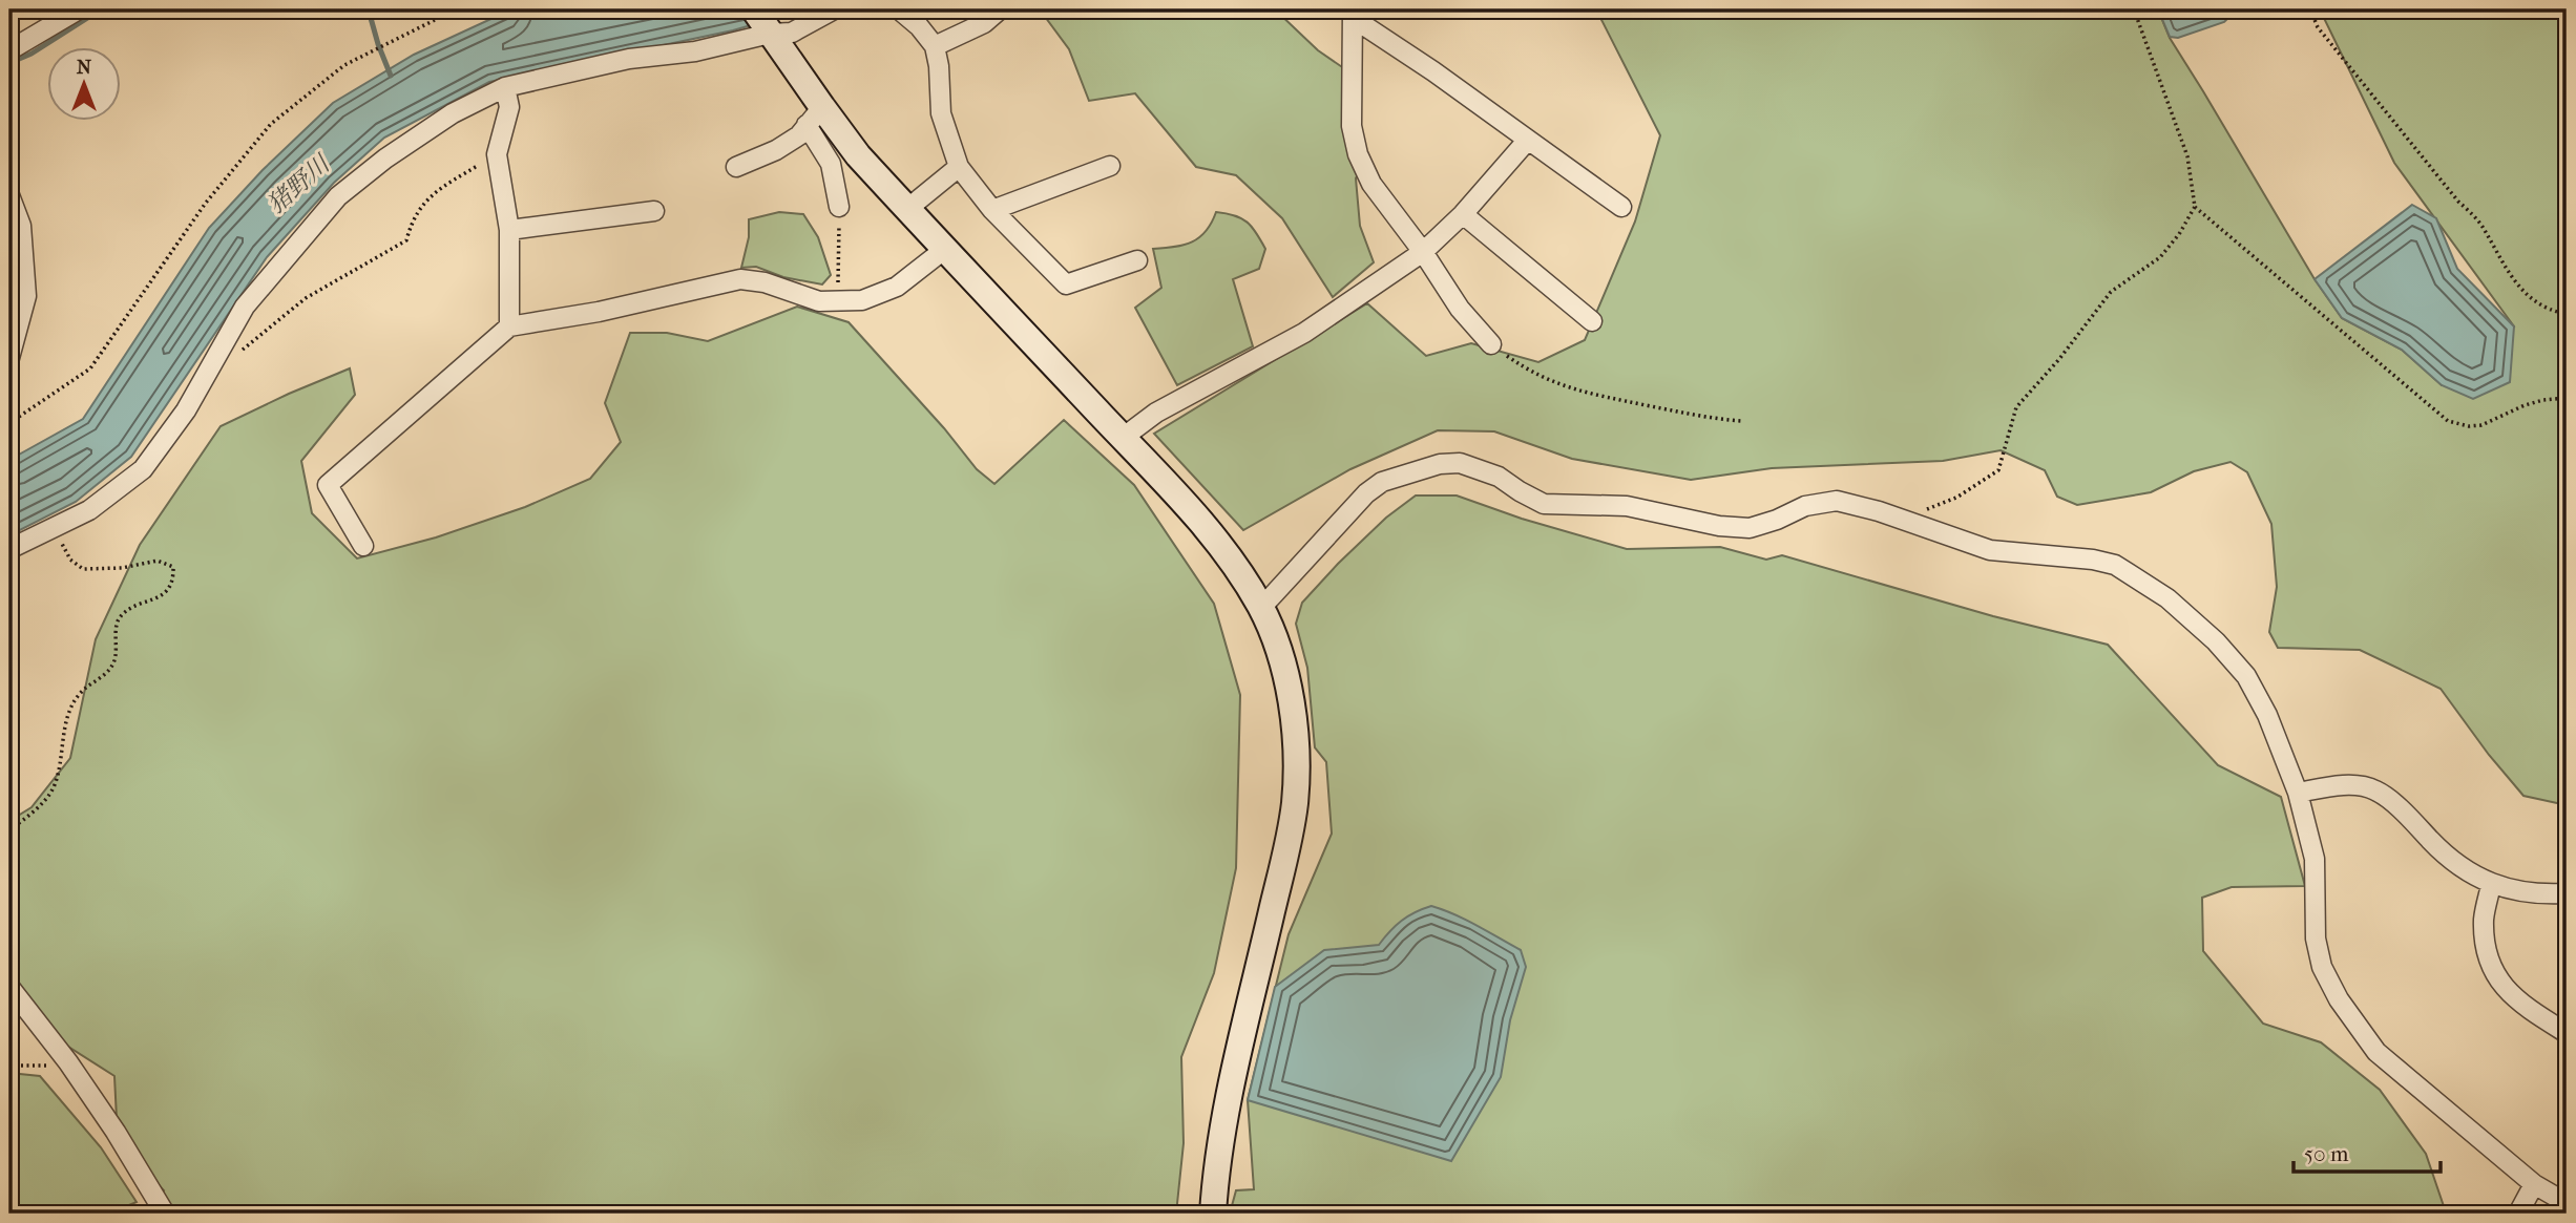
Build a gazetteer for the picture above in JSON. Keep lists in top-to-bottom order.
{
  "water": ["猪野川"],
  "scale_bar": "50 m",
  "north": "top"
}
